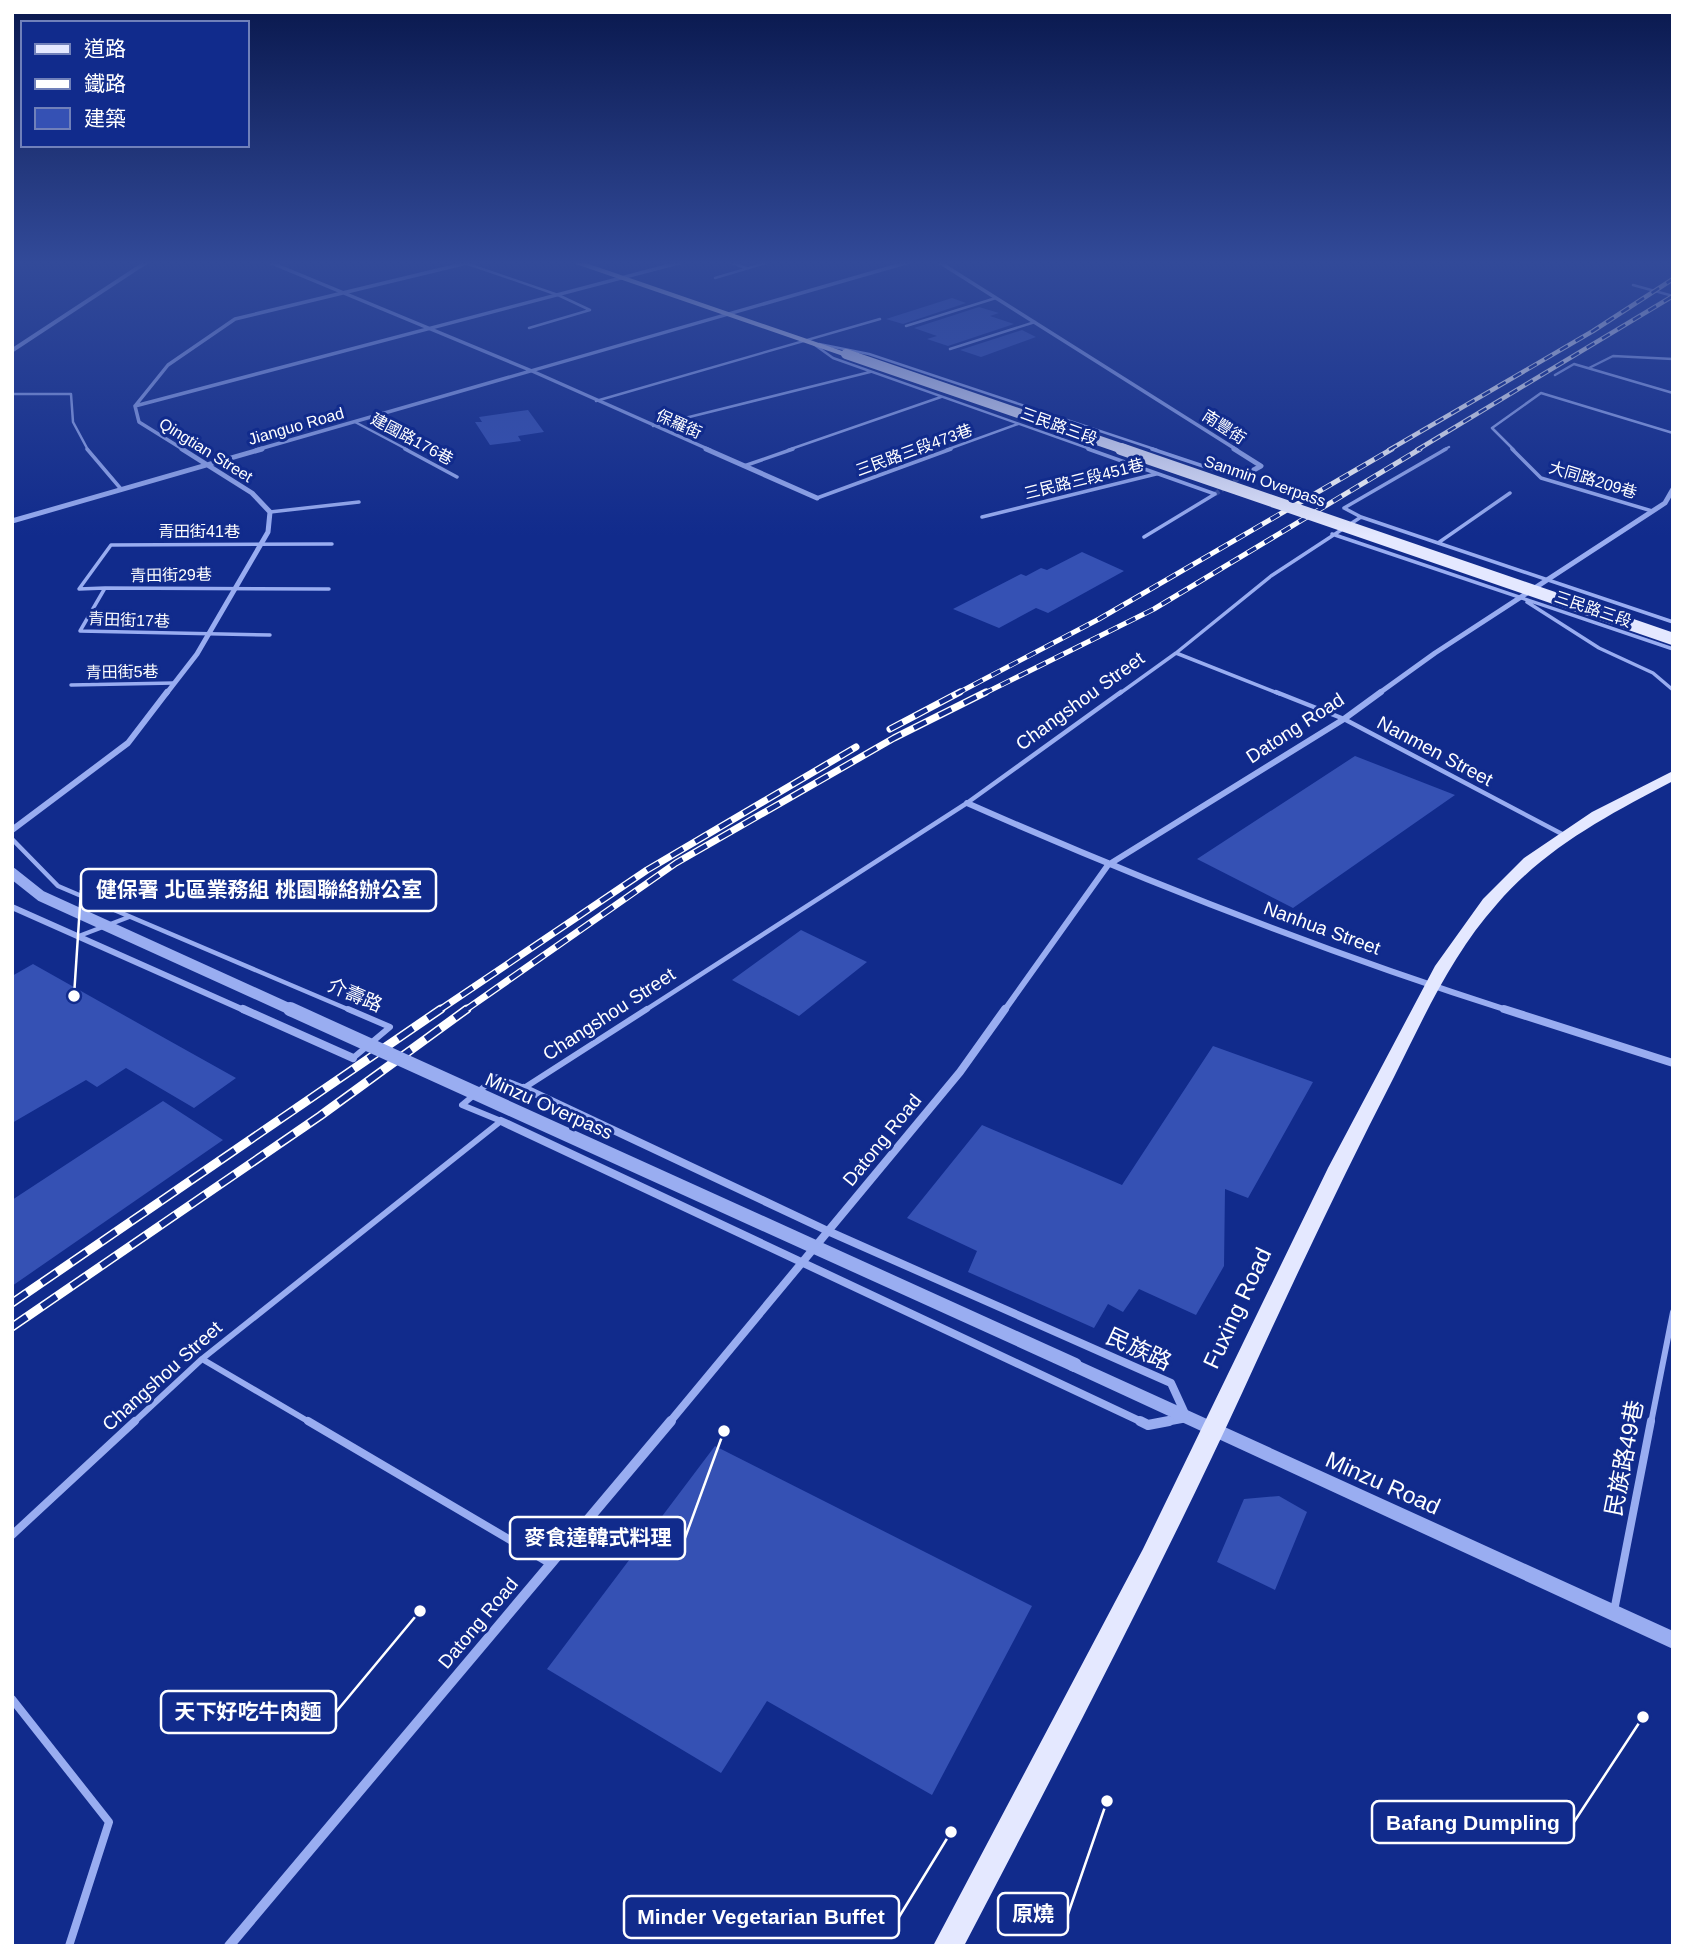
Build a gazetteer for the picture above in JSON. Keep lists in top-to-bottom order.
{
  "streets": {
    "main road": ["Sanmin Overpass", "Fuxing Road"],
    "street": [
      "保羅街",
      "Jianguo Road",
      "南豐街",
      "Qingtian Street",
      "Datong Road",
      "Nanhua Street",
      "介壽路",
      "Minzu Overpass",
      "民族路",
      "Minzu Road"
    ],
    "lane": [
      "三民路三段",
      "建國路176巷",
      "三民路三段473巷",
      "三民路三段451巷",
      "大同路209巷",
      "青田街41巷",
      "青田街29巷",
      "青田街17巷",
      "青田街5巷",
      "Changshou Street",
      "Nanmen Street",
      "民族路49巷"
    ]
  },
  "crossings": [
    ["保羅街", "Jianguo Road"],
    ["保羅街", "三民路三段473巷"],
    ["Jianguo Road", "建國路176巷"],
    ["Jianguo Road", "Qingtian Street"],
    ["三民路三段", "南豐街"],
    ["三民路三段", "三民路三段473巷"],
    ["三民路三段", "三民路三段451巷"],
    ["三民路三段", "Changshou Street"],
    ["三民路三段", "Datong Road"],
    ["大同路209巷", "Datong Road"],
    ["青田街41巷", "青田街17巷"],
    ["青田街29巷", "青田街17巷"],
    ["Changshou Street", "Nanmen Street"],
    ["Changshou Street", "Nanhua Street"],
    ["Changshou Street", "民族路"],
    ["Datong Road", "Nanmen Street"],
    ["Datong Road", "Nanhua Street"],
    ["Datong Road", "民族路"],
    ["Nanmen Street", "Fuxing Road"],
    ["Nanhua Street", "Fuxing Road"],
    ["Minzu Overpass", "Minzu Road"],
    ["Fuxing Road", "Minzu Road"],
    ["民族路", "Minzu Road"],
    ["民族路49巷", "Minzu Road"]
  ],
  "places": [
    "健保署 北區業務組 桃園聯絡辦公室",
    "麥食達韓式料理",
    "天下好吃牛肉麵",
    "Bafang Dumpling",
    "原燒",
    "Minder Vegetarian Buffet"
  ],
  "legend": ["道路", "鐵路", "建築"]
}
